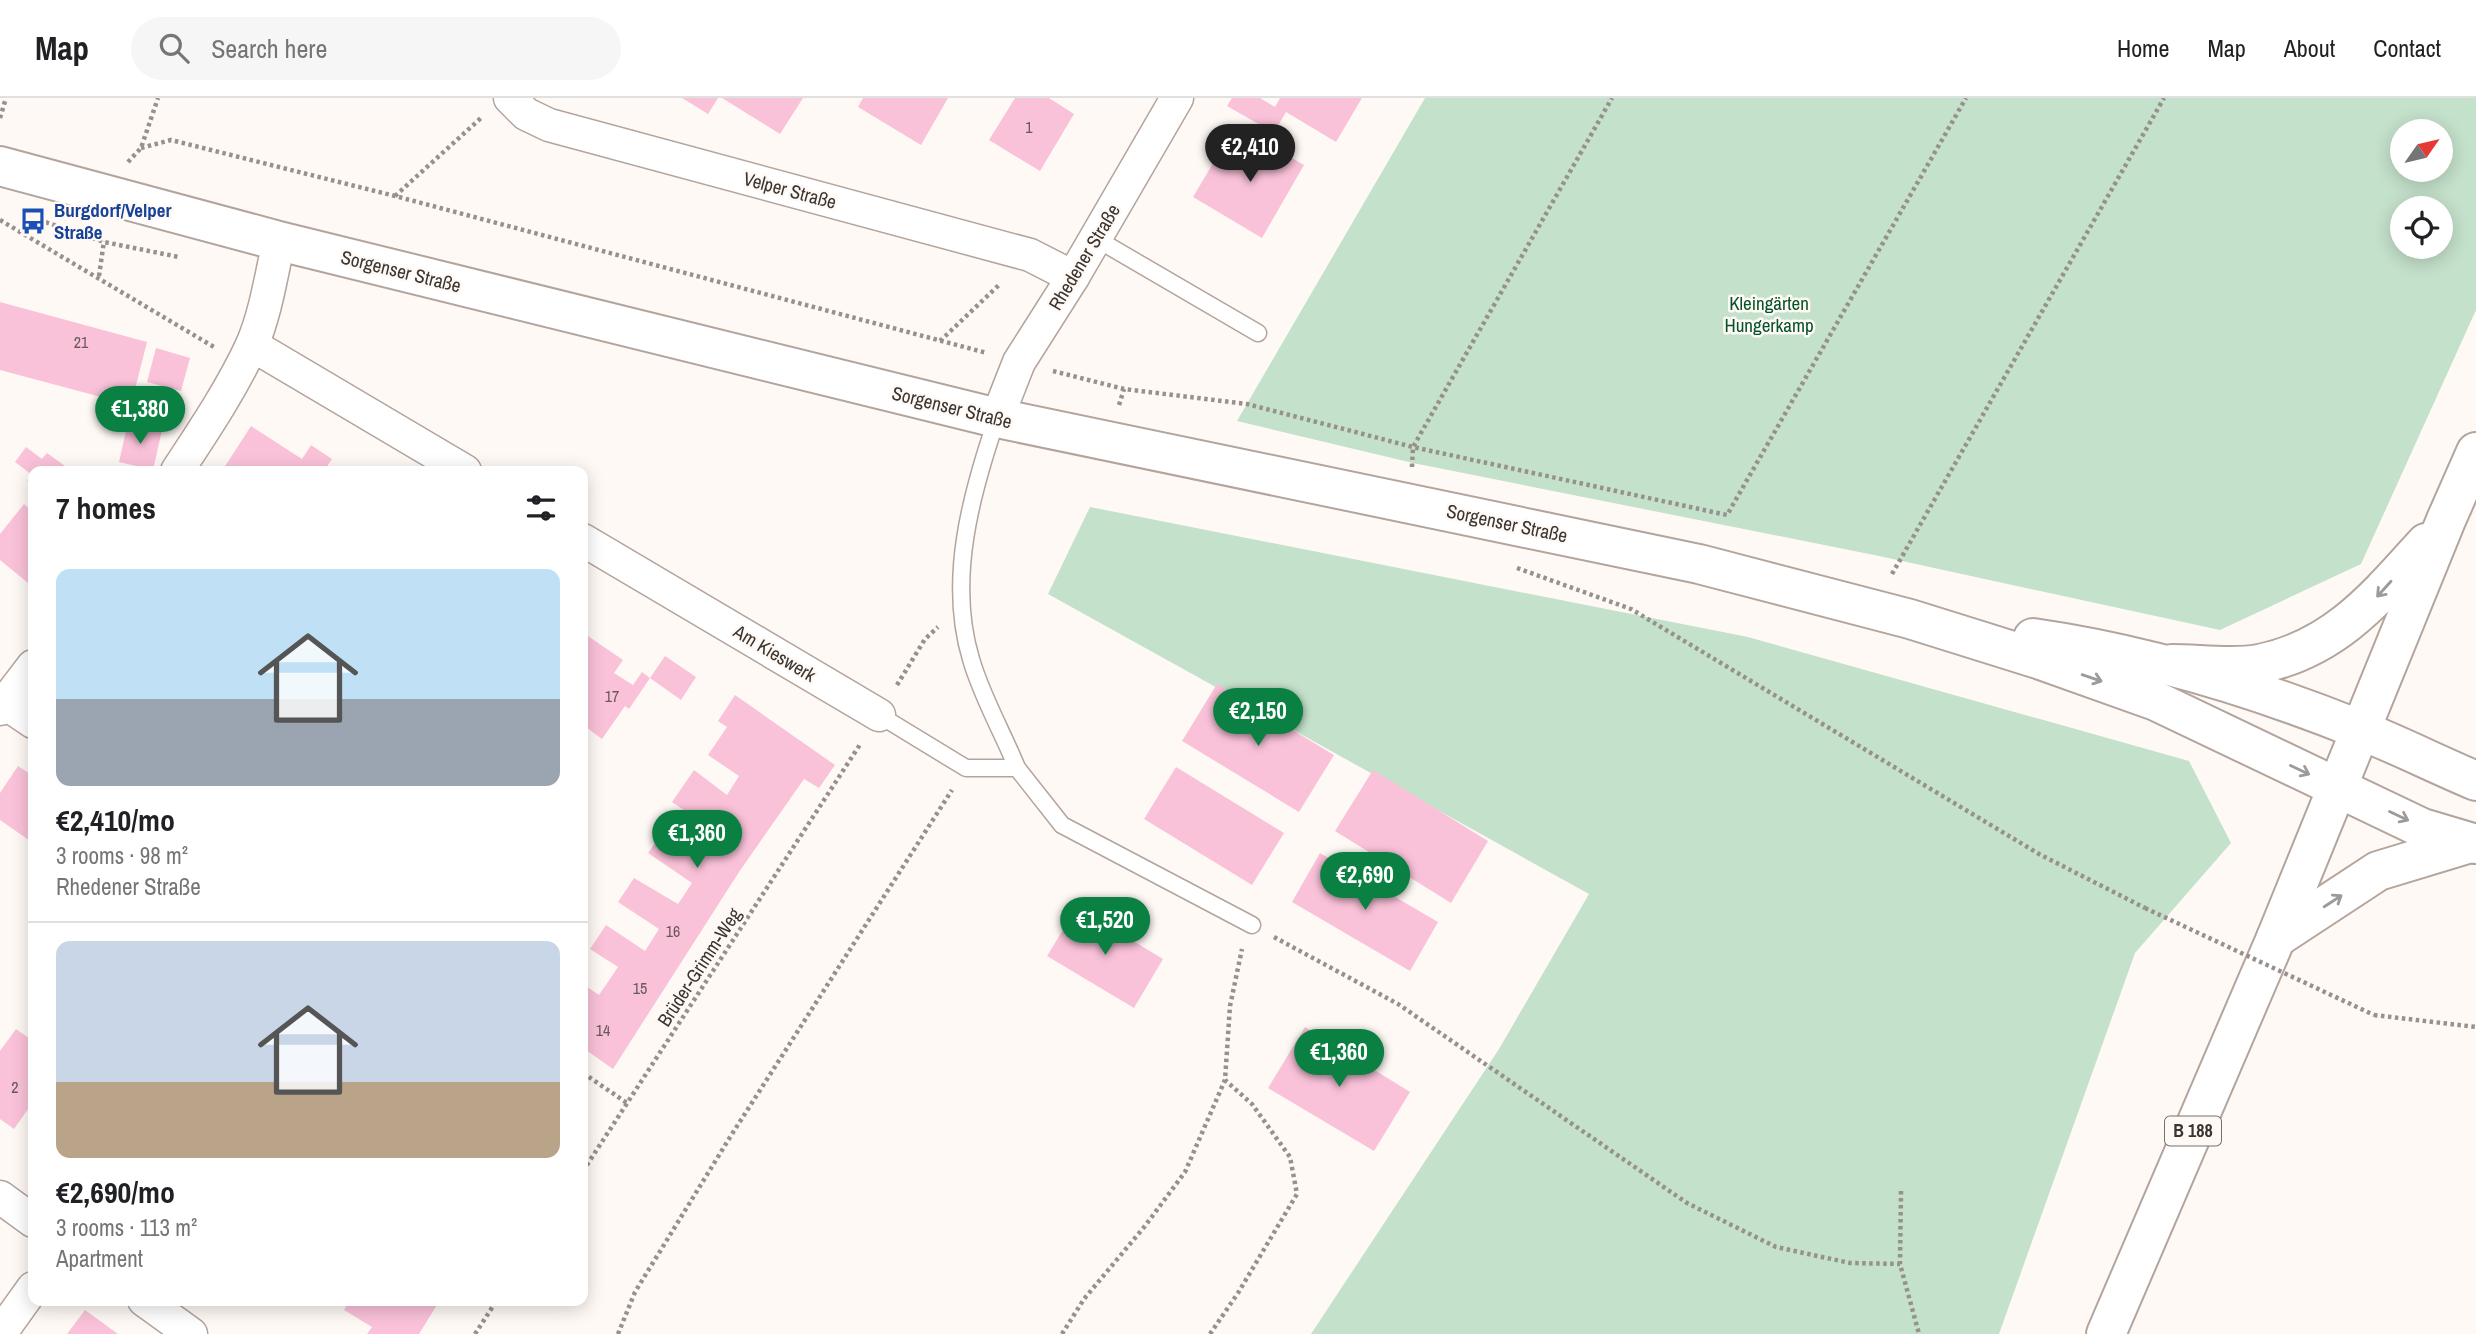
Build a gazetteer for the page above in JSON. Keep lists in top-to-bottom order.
{
  "streets": {
    "main road": ["Sorgenser Straße", "B 188"],
    "street": ["Velper Straße", "Rhedener Straße", "Am Kieswerk"],
    "path": ["Brüder-Grimm-Weg"]
  },
  "crossings": [
    ["Velper Straße", "Rhedener Straße"],
    ["Rhedener Straße", "Sorgenser Straße"],
    ["Am Kieswerk", "Brüder-Grimm-Weg"]
  ],
  "parks": ["Kleingärten Hungerkamp"],
  "places": {
    "bus stop": ["Burgdorf/Velper Straße"]
  },
  "house_numbers": [
    "1",
    "21",
    "17",
    "16",
    "15",
    "14",
    "2"
  ],
  "north": "top right",
  "page": {
    "header": "Map",
    "search": "Search here",
    "nav": [
      "Home",
      "Map",
      "About",
      "Contact"
    ],
    "price": [
      "€2,410",
      "€1,380",
      "€2,150",
      "€1,360",
      "€2,690",
      "€1,520",
      "€1,360"
    ],
    "heading": "7 homes",
    "list": [
      {
        "name": "€2,410/mo",
        "note": "3 rooms · 98 m² · Rhedener Straße"
      },
      {
        "name": "€2,690/mo",
        "note": "3 rooms · 113 m² · Apartment"
      }
    ]
  }
}
